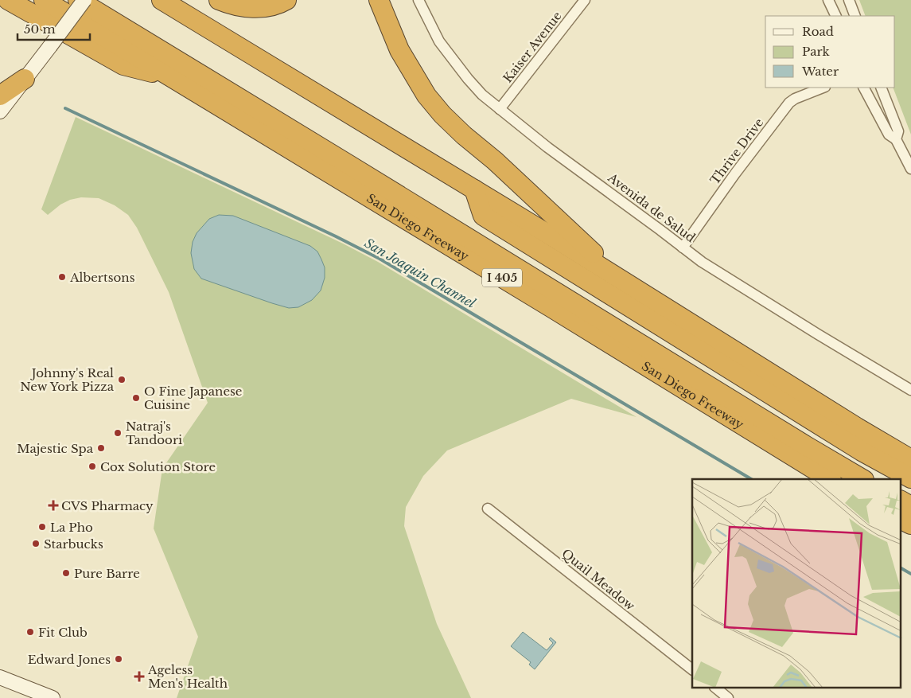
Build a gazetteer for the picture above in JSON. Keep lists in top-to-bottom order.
{
  "streets": {
    "highway": ["San Diego Freeway", "I 405"],
    "street": [
      "Kaiser Avenue",
      "Thrive Drive",
      "Avenida de Salud",
      "Quail Meadow"
    ]
  },
  "crossings": [
    ["Kaiser Avenue", "Avenida de Salud"],
    ["Thrive Drive", "Avenida de Salud"]
  ],
  "water": ["San Joaquin Channel"],
  "places": {
    "other": [
      "Albertsons",
      "Johnny's Real New York Pizza",
      "O Fine Japanese Cuisine",
      "Natraj's Tandoori",
      "Majestic Spa",
      "Cox Solution Store",
      "La Pho",
      "Starbucks",
      "Pure Barre",
      "Fit Club",
      "Edward Jones"
    ],
    "health": ["CVS Pharmacy", "Ageless Men's Health"]
  },
  "legend": ["Road", "Park", "Water"],
  "scale_bar": "50 m"
}
